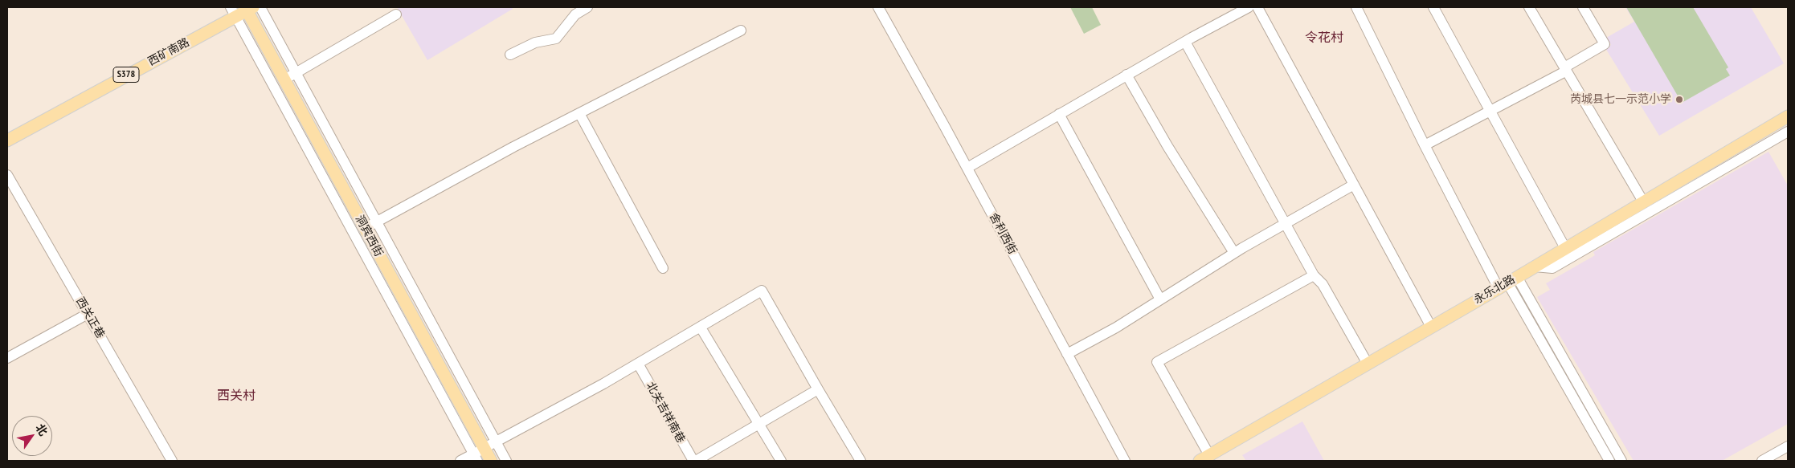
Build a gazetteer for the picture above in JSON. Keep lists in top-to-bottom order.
{
  "streets": {
    "main road": [
      "西矿南路",
      "S378",
      "洞宾西街",
      "永乐北路"
    ],
    "street": ["舍利西街", "西关正巷", "北关吉祥南巷"]
  },
  "crossings": [
    ["西矿南路", "洞宾西街"]
  ],
  "districts": ["令花村", "西关村"],
  "places": ["芮城县七一示范小学"],
  "north": "top right"
}
